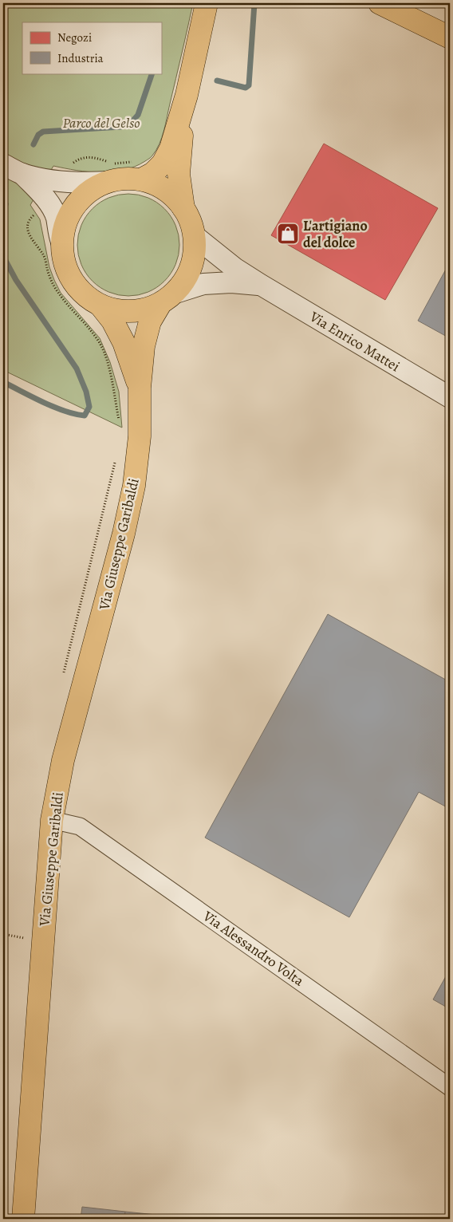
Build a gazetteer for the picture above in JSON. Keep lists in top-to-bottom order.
{
  "streets": {
    "main road": ["Via Giuseppe Garibaldi"],
    "street": ["Via Enrico Mattei", "Via Alessandro Volta"]
  },
  "crossings": [
    ["Via Giuseppe Garibaldi", "Via Alessandro Volta"]
  ],
  "parks": ["Parco del Gelso"],
  "places": {
    "shop": ["L'artigiano del dolce"]
  },
  "legend": ["Negozi", "Industria"]
}
